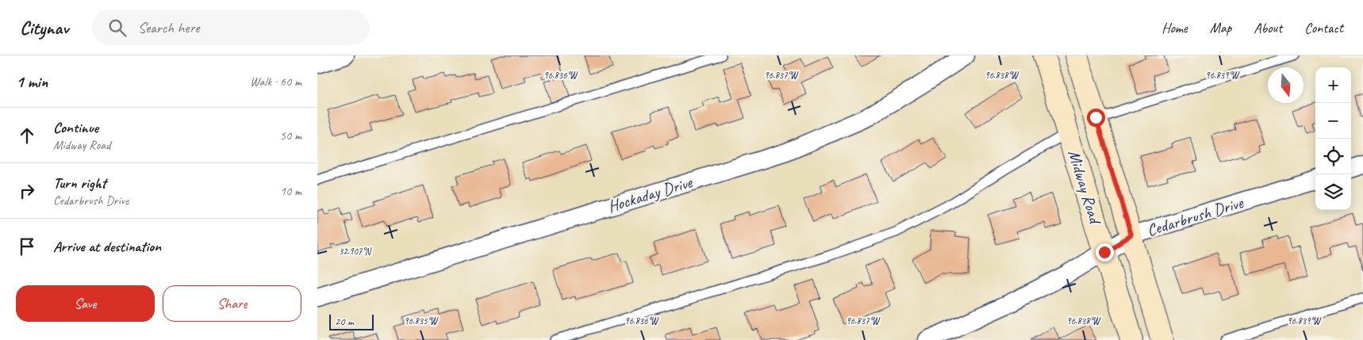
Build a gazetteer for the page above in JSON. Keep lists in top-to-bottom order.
{
  "streets": {
    "main road": ["Midway Road"],
    "street": ["Hockaday Drive", "Cedarbrush Drive"]
  },
  "crossings": [
    ["Midway Road", "Cedarbrush Drive"]
  ],
  "scale_bar": "20 m",
  "north": "bottom",
  "page": {
    "header": "Citynav",
    "search": "Search here",
    "nav": [
      "Home",
      "Map",
      "About",
      "Contact"
    ],
    "heading": ["1 min", "Walk · 60 m"],
    "map_buttons": ["+", "−"],
    "list": [
      ["Continue", "Midway Road", "50 m"],
      ["Turn right", "Cedarbrush Drive", "10 m"],
      "Arrive at destination"
    ],
    "buttons": ["Save", "Share"],
    "scale": "20 m"
  },
  "coordinates": [
    "96.836°W",
    "96.837°W",
    "96.838°W",
    "96.839°W",
    "32.907°N",
    "96.835°W"
  ]
}
